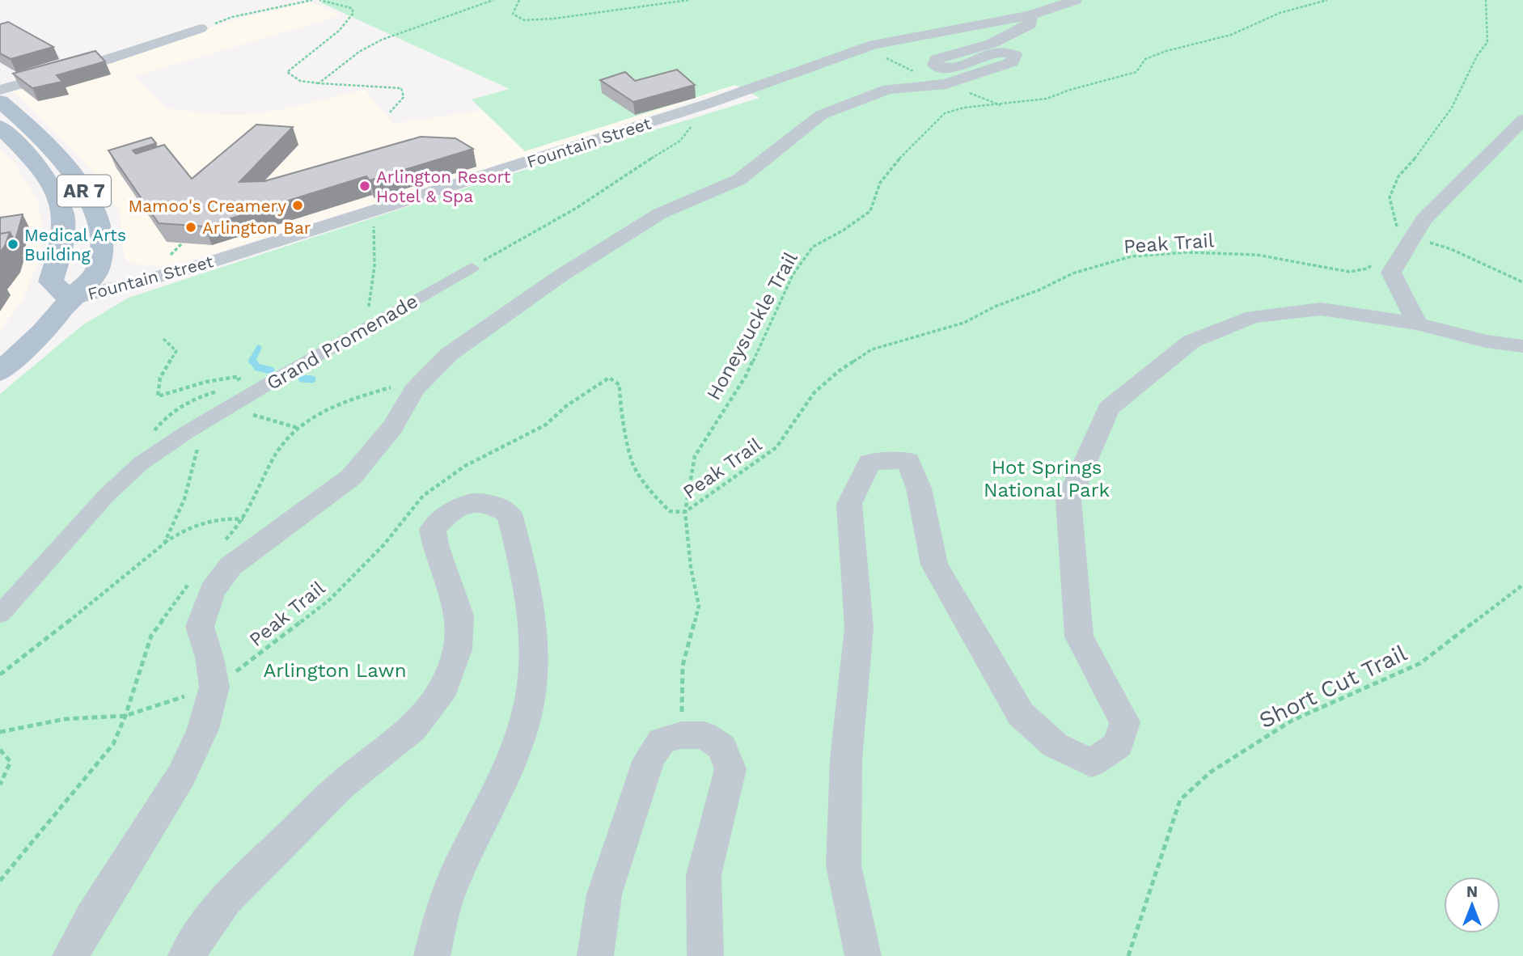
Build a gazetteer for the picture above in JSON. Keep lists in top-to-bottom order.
{
  "streets": {
    "main road": ["AR 7"],
    "street": ["Fountain Street", "Grand Promenade"],
    "path": ["Peak Trail", "Honeysuckle Trail", "Short Cut Trail"]
  },
  "crossings": [
    ["Fountain Street", "AR 7"],
    ["Peak Trail", "Honeysuckle Trail"]
  ],
  "parks": ["Hot Springs National Park", "Arlington Lawn"],
  "places": [
    "Arlington Resort Hotel & Spa",
    "Mamoo's Creamery",
    "Arlington Bar",
    "Medical Arts Building"
  ],
  "north": "top"
}
